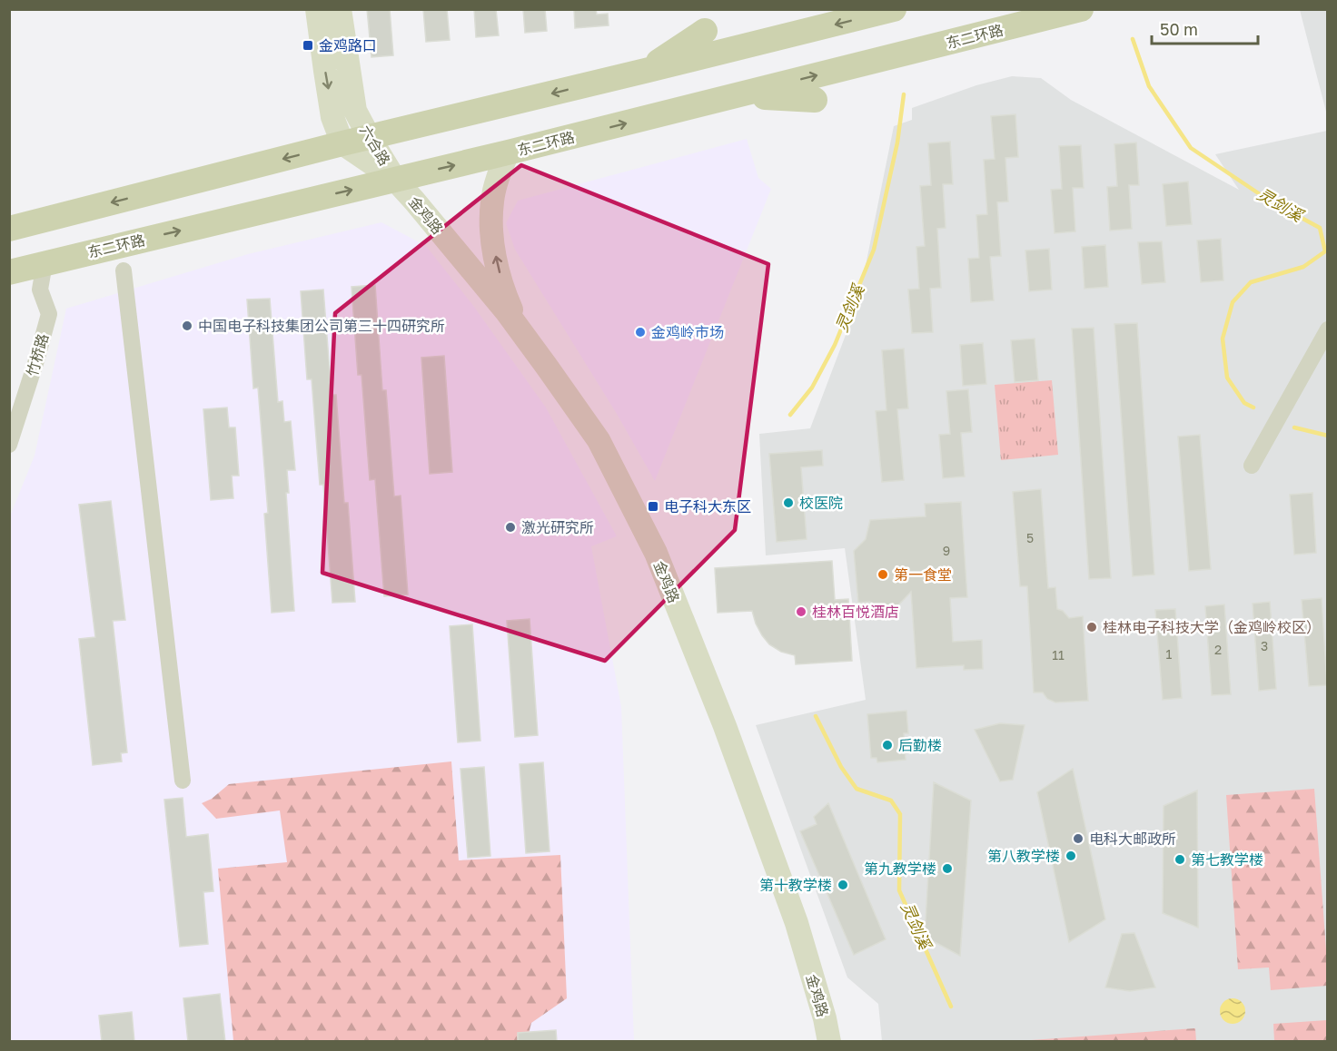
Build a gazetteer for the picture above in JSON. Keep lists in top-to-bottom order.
{
  "streets": {
    "main road": ["东二环路", "六合路", "金鸡路"],
    "street": ["竹桥路"]
  },
  "crossings": [
    ["东二环路", "六合路"],
    ["东二环路", "金鸡路"],
    ["东二环路", "竹桥路"],
    ["六合路", "金鸡路"]
  ],
  "water": ["灵剑溪"],
  "places": {
    "transit": ["金鸡路口", "电子科大东区"],
    "other": [
      "中国电子科技集团公司第三十四研究所",
      "金鸡岭市场",
      "校医院",
      "激光研究所",
      "第一食堂",
      "桂林百悦酒店",
      "桂林电子科技大学（金鸡岭校区）",
      "后勤楼",
      "电科大邮政所",
      "第八教学楼",
      "第七教学楼",
      "第九教学楼",
      "第十教学楼"
    ]
  },
  "house_numbers": [
    "5",
    "9",
    "3",
    "2",
    "1",
    "11"
  ],
  "scale_bar": "50 m"
}
